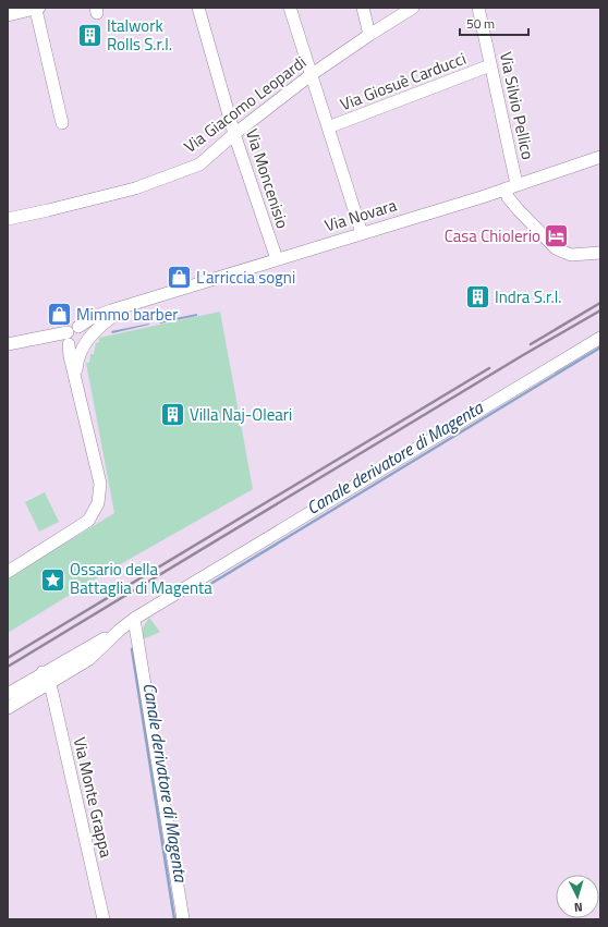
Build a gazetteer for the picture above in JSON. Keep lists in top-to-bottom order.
{
  "streets": {
    "street": [
      "Via Giosuè Carducci",
      "Via Giacomo Leopardi",
      "Via Silvio Pellico",
      "Via Moncenisio",
      "Via Novara",
      "Via Monte Grappa"
    ]
  },
  "crossings": [
    ["Via Giosuè Carducci", "Via Silvio Pellico"],
    ["Via Giacomo Leopardi", "Via Moncenisio"],
    ["Via Silvio Pellico", "Via Novara"],
    ["Via Moncenisio", "Via Novara"]
  ],
  "water": ["Canale derivatore di Magenta"],
  "places": {
    "building": ["Italwork Rolls S.r.l.", "Indra S.r.l.", "Villa Naj-Oleari"],
    "hotel": ["Casa Chiolerio"],
    "shop": ["L'arriccia sogni", "Mimmo barber"],
    "place": ["Ossario della Battaglia di Magenta"]
  },
  "scale_bar": "50 m",
  "north": "bottom"
}
